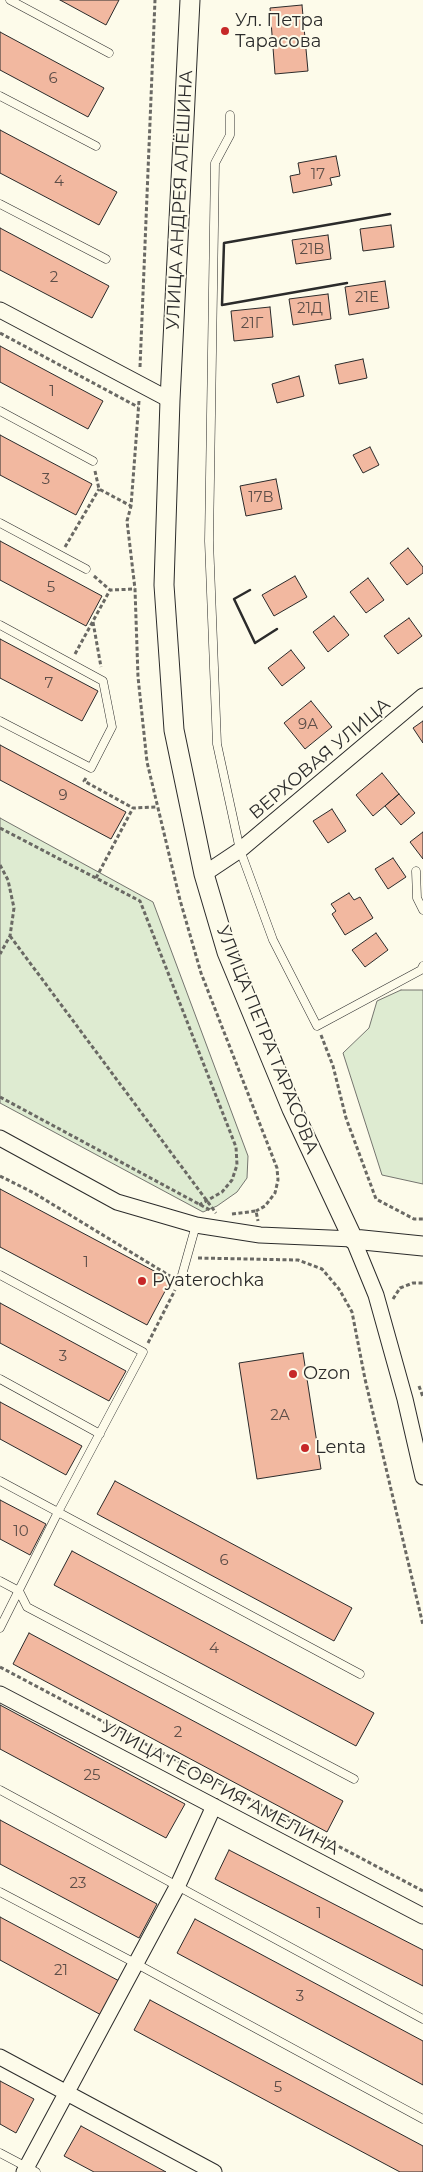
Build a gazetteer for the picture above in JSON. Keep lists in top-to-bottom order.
{
  "streets": {
    "street": [
      "УЛИЦА АНДРЕЯ АЛЁШИНА",
      "ВЕРХОВАЯ УЛИЦА",
      "УЛИЦА ПЕТРА ТАРАСОВА",
      "УЛИЦА ГЕОРГИЯ АМЕЛИНА"
    ]
  },
  "crossings": [
    ["УЛИЦА АНДРЕЯ АЛЁШИНА", "УЛИЦА ПЕТРА ТАРАСОВА"],
    ["ВЕРХОВАЯ УЛИЦА", "УЛИЦА ПЕТРА ТАРАСОВА"]
  ],
  "places": [
    "Ул. Петра Тарасова",
    "Pyaterochka",
    "Ozon",
    "Lenta"
  ],
  "house_numbers": [
    "6",
    "17",
    "4",
    "21В",
    "2",
    "21Е",
    "21Д",
    "21Г",
    "1",
    "3",
    "17В",
    "5",
    "7",
    "9А",
    "9",
    "1",
    "3",
    "2А",
    "10",
    "6",
    "4",
    "2",
    "25",
    "23",
    "1",
    "21",
    "3",
    "5"
  ]
}
